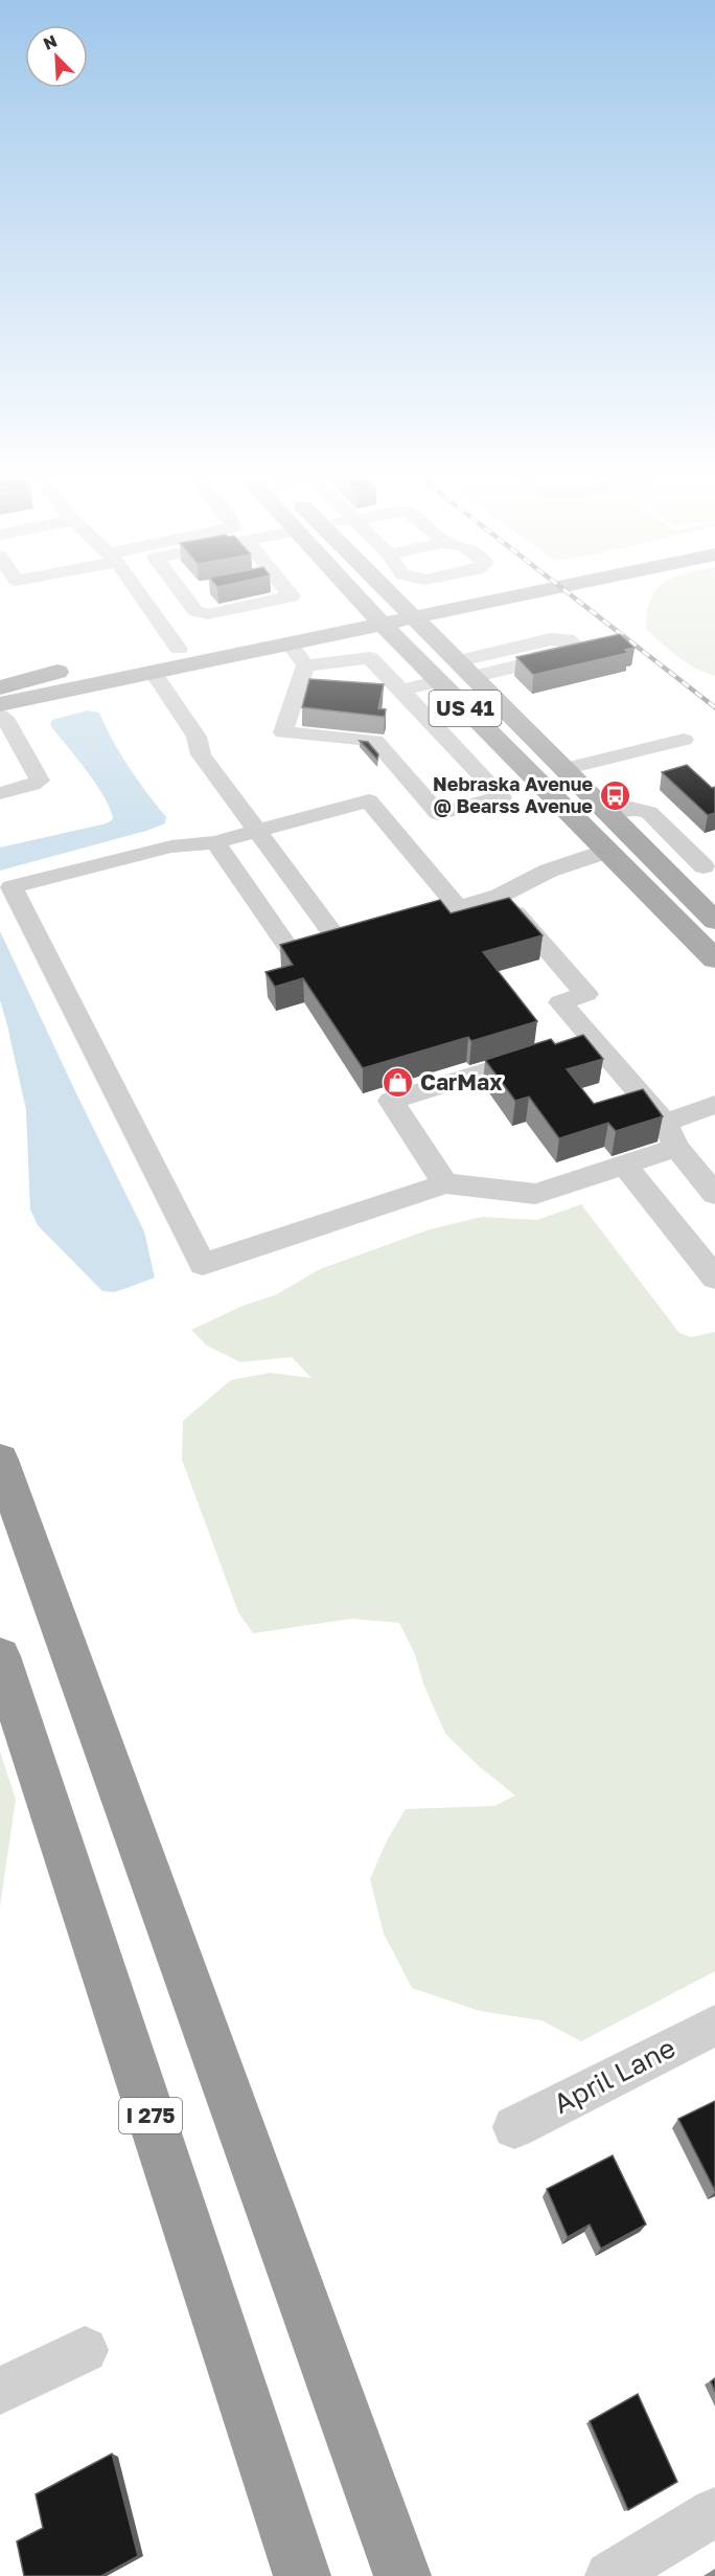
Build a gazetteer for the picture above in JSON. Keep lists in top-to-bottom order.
{
  "streets": {
    "highway": ["I 275"],
    "main road": ["US 41"],
    "street": ["April Lane"]
  },
  "places": {
    "bus stop": ["Nebraska Avenue @ Bearss Avenue"],
    "shop": ["CarMax"]
  },
  "north": "top left"
}
